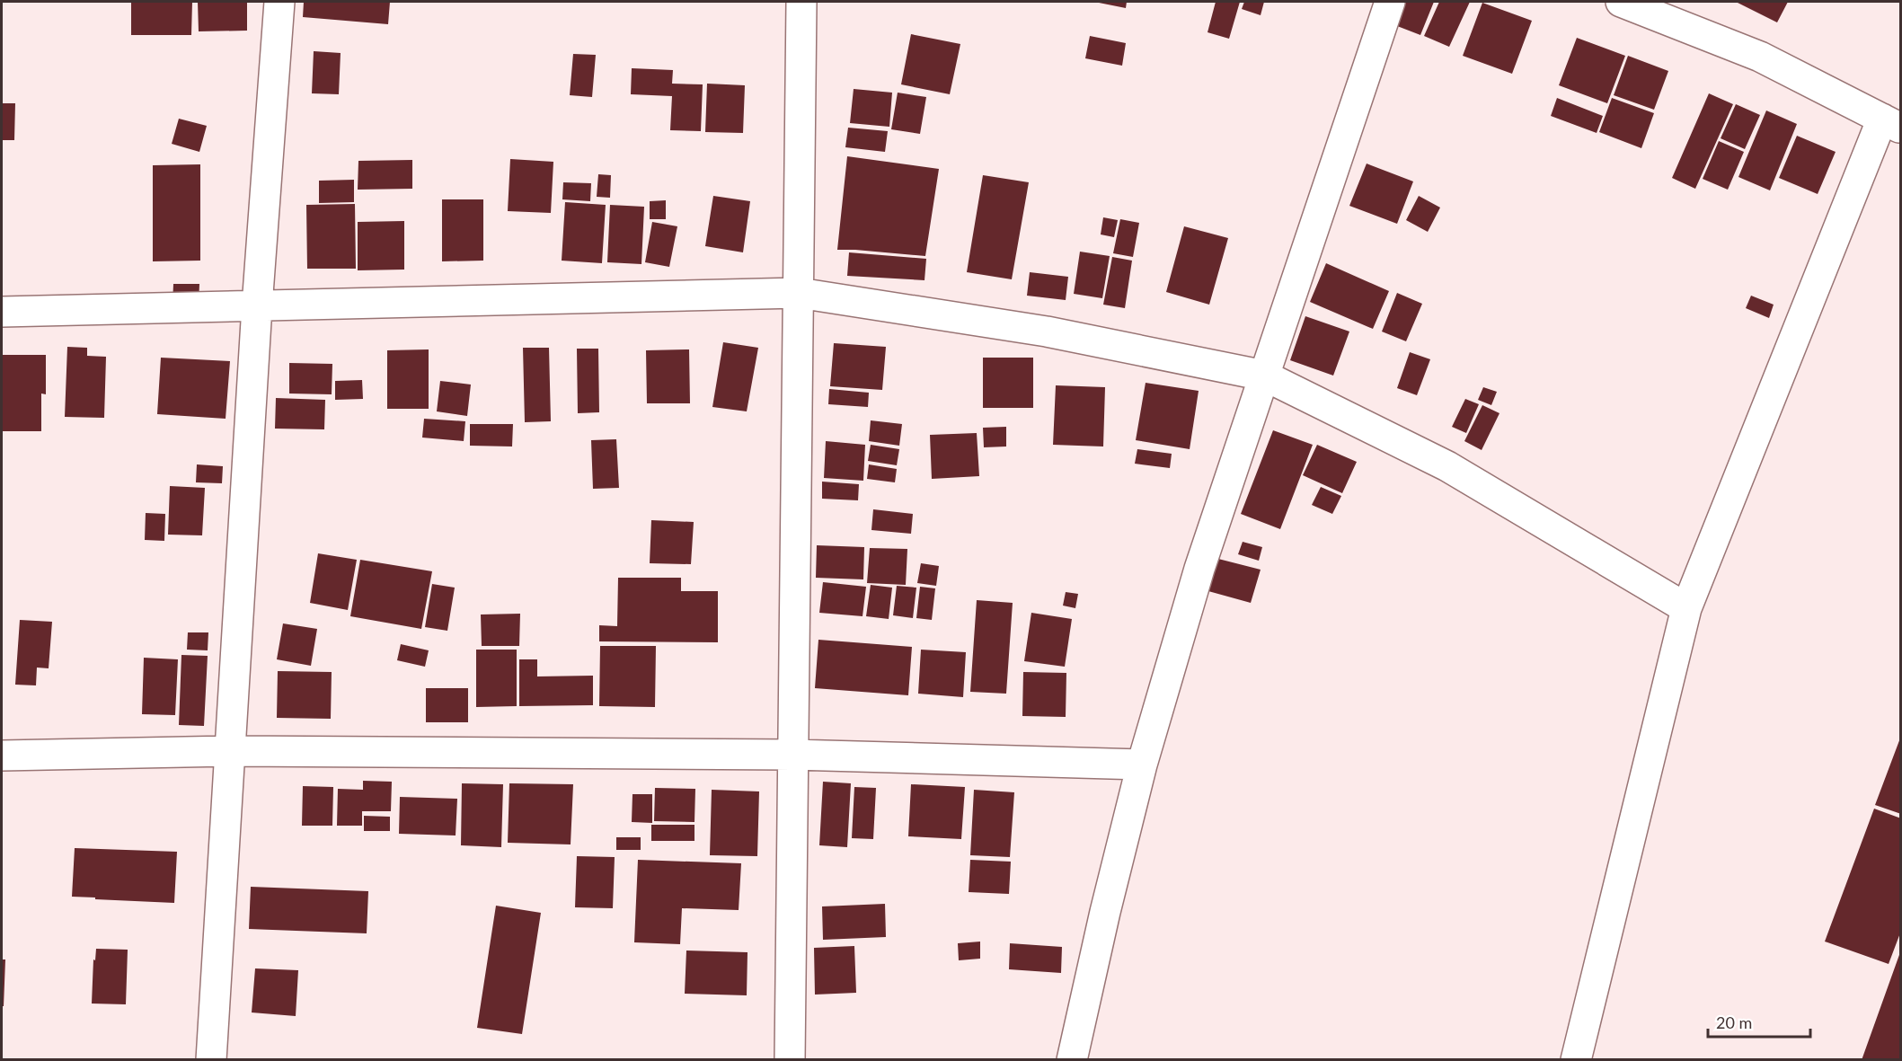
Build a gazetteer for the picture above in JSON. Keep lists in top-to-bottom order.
{
  "scale_bar": "20 m"
}
